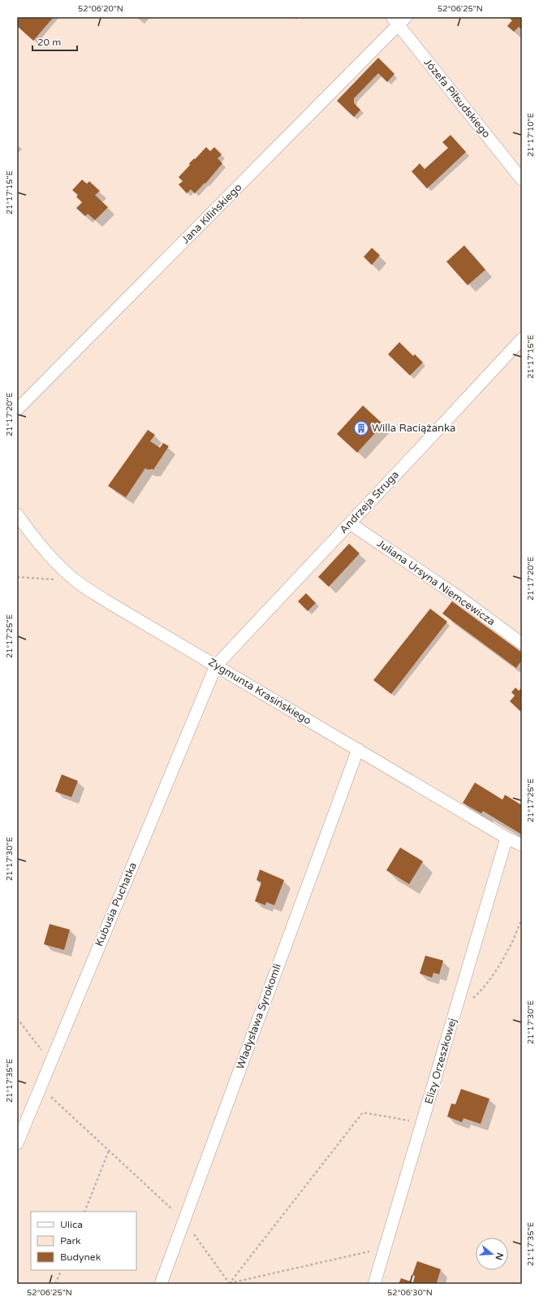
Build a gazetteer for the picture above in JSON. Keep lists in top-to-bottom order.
{
  "streets": {
    "street": [
      "Józefa Piłsudskiego",
      "Jana Kilińskiego",
      "Andrzeja Struga",
      "Juliana Ursyna Niemcewicza",
      "Zygmunta Krasińskiego",
      "Kubusia Puchatka",
      "Władysława Syrokomli",
      "Elizy Orzeszkowej"
    ]
  },
  "crossings": [
    ["Józefa Piłsudskiego", "Jana Kilińskiego"],
    ["Andrzeja Struga", "Juliana Ursyna Niemcewicza"],
    ["Andrzeja Struga", "Zygmunta Krasińskiego"],
    ["Andrzeja Struga", "Kubusia Puchatka"],
    ["Zygmunta Krasińskiego", "Kubusia Puchatka"],
    ["Zygmunta Krasińskiego", "Władysława Syrokomli"],
    ["Zygmunta Krasińskiego", "Elizy Orzeszkowej"]
  ],
  "places": {
    "building": ["Willa Raciążanka"]
  },
  "legend": ["Ulica", "Park", "Budynek"],
  "scale_bar": "20 m",
  "north": "right",
  "coordinates": [
    "52°06'20\"N",
    "52°06'25\"N",
    "21°17'10\"E",
    "21°17'15\"E",
    "21°17'20\"E",
    "21°17'25\"E",
    "21°17'30\"E",
    "21°17'35\"E",
    "52°06'30\"N"
  ]
}
